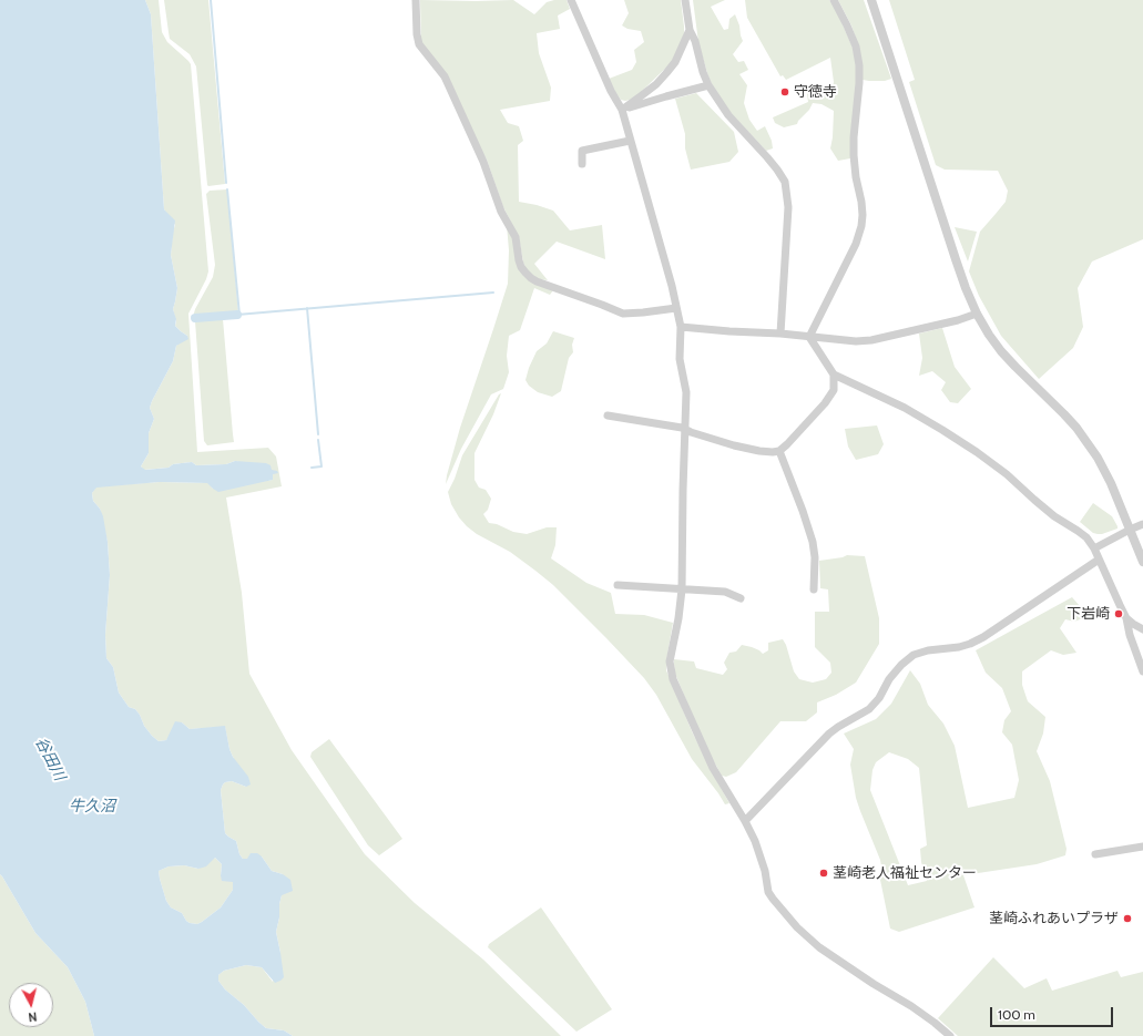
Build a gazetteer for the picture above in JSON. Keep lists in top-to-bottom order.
{
  "water": ["谷田川", "牛久沼"],
  "places": [
    "守徳寺",
    "下岩崎",
    "茎崎老人福祉センター",
    "茎崎ふれあいプラザ"
  ],
  "scale_bar": "100 m",
  "north": "bottom"
}
